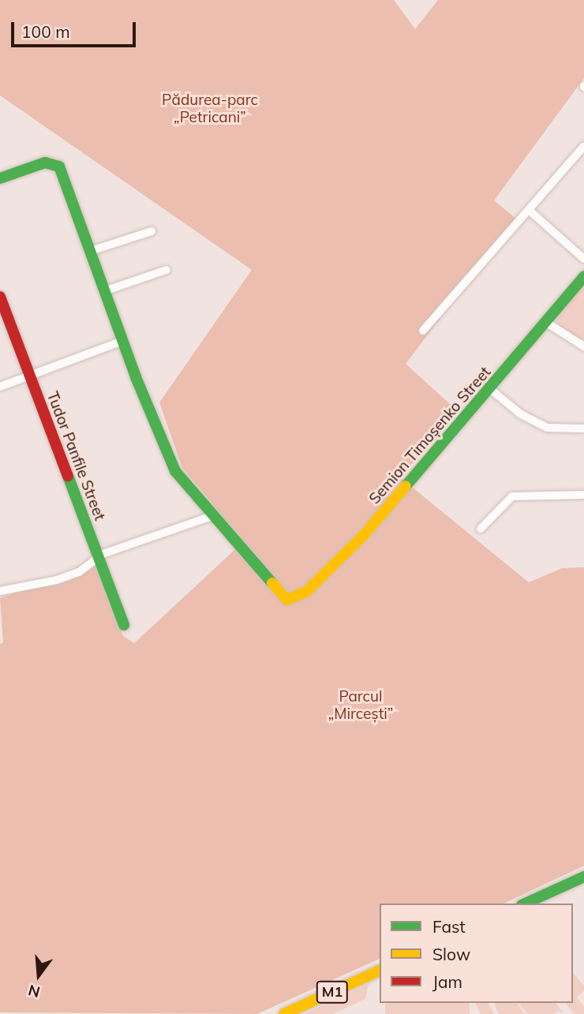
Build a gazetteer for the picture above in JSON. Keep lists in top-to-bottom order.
{
  "streets": {
    "main road": ["Semion Timoșenko Street", "Tudor Panfile Street", "M1"]
  },
  "parks": ["Pădurea-parc „Petricani”", "Parcul „Mircești”"],
  "legend": ["Fast", "Slow", "Jam"],
  "scale_bar": "100 m",
  "north": "bottom"
}
